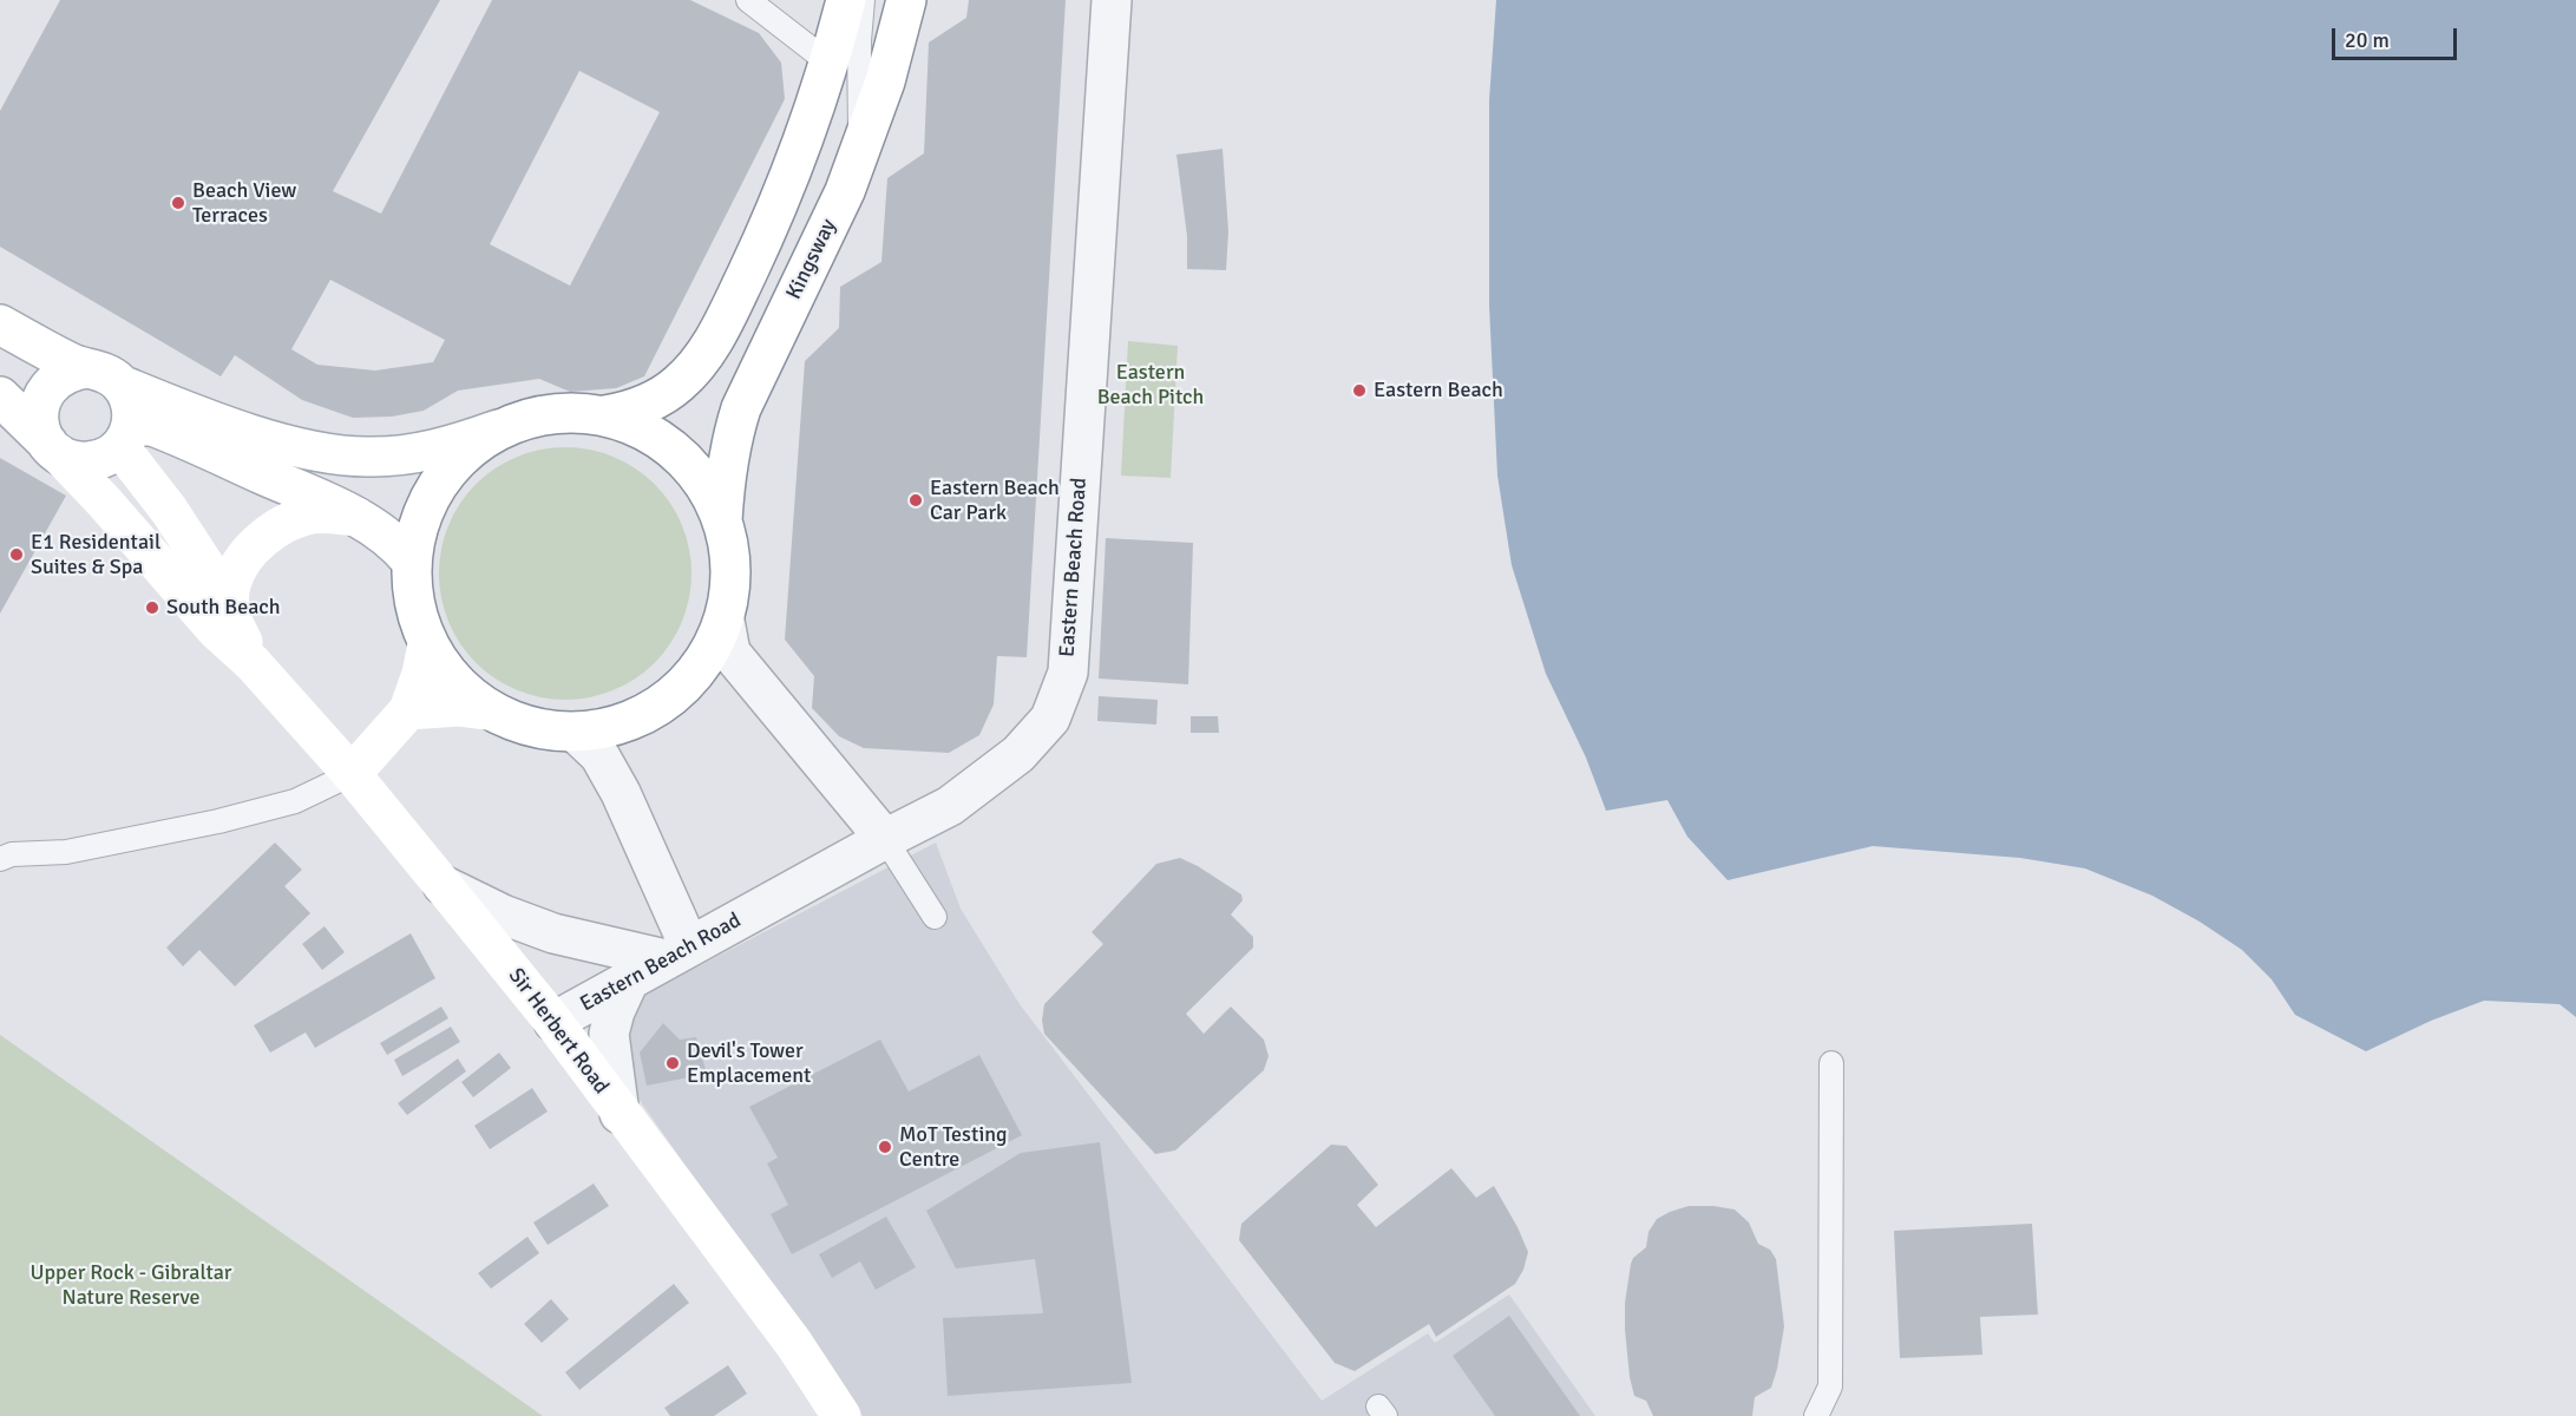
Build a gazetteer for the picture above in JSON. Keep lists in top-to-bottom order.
{
  "streets": {
    "main road": ["Kingsway", "Sir Herbert Road"],
    "street": ["Eastern Beach Road"]
  },
  "crossings": [
    ["Eastern Beach Road", "Sir Herbert Road"]
  ],
  "parks": ["Eastern Beach Pitch", "Upper Rock - Gibraltar Nature Reserve"],
  "places": [
    "Beach View Terraces",
    "Eastern Beach",
    "Eastern Beach Car Park",
    "E1 Residentail Suites & Spa",
    "South Beach",
    "Devil's Tower Emplacement",
    "MoT Testing Centre"
  ],
  "scale_bar": "20 m"
}
